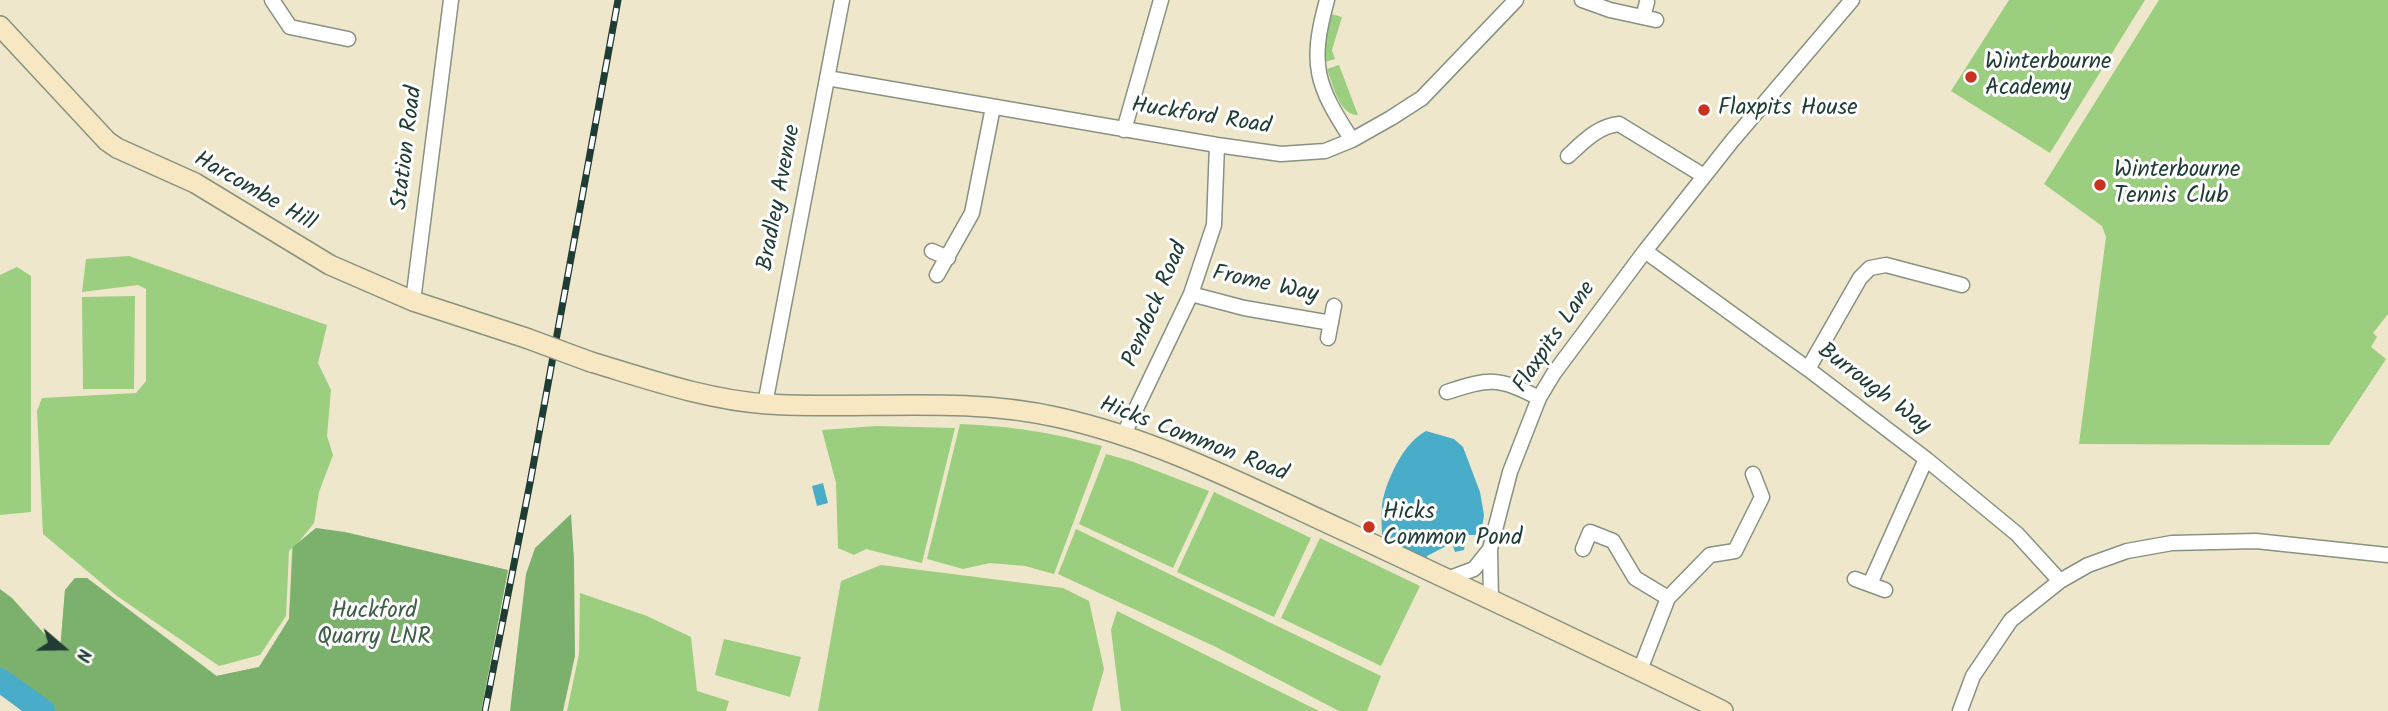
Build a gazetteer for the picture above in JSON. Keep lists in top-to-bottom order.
{
  "streets": {
    "street": [
      "Huckford Road",
      "Station Road",
      "Harcombe Hill",
      "Bradley Avenue",
      "Frome Way",
      "Pendock Road",
      "Flaxpits Lane",
      "Burrough Way",
      "Hicks Common Road"
    ]
  },
  "crossings": [
    ["Huckford Road", "Bradley Avenue"],
    ["Huckford Road", "Pendock Road"],
    ["Station Road", "Harcombe Hill"],
    ["Harcombe Hill", "Hicks Common Road"],
    ["Bradley Avenue", "Hicks Common Road"],
    ["Frome Way", "Pendock Road"],
    ["Pendock Road", "Hicks Common Road"],
    ["Flaxpits Lane", "Burrough Way"],
    ["Flaxpits Lane", "Hicks Common Road"]
  ],
  "parks": ["Huckford Quarry LNR"],
  "places": [
    "Winterbourne Academy",
    "Flaxpits House",
    "Winterbourne Tennis Club",
    "Hicks Common Pond"
  ],
  "north": "right"
}
